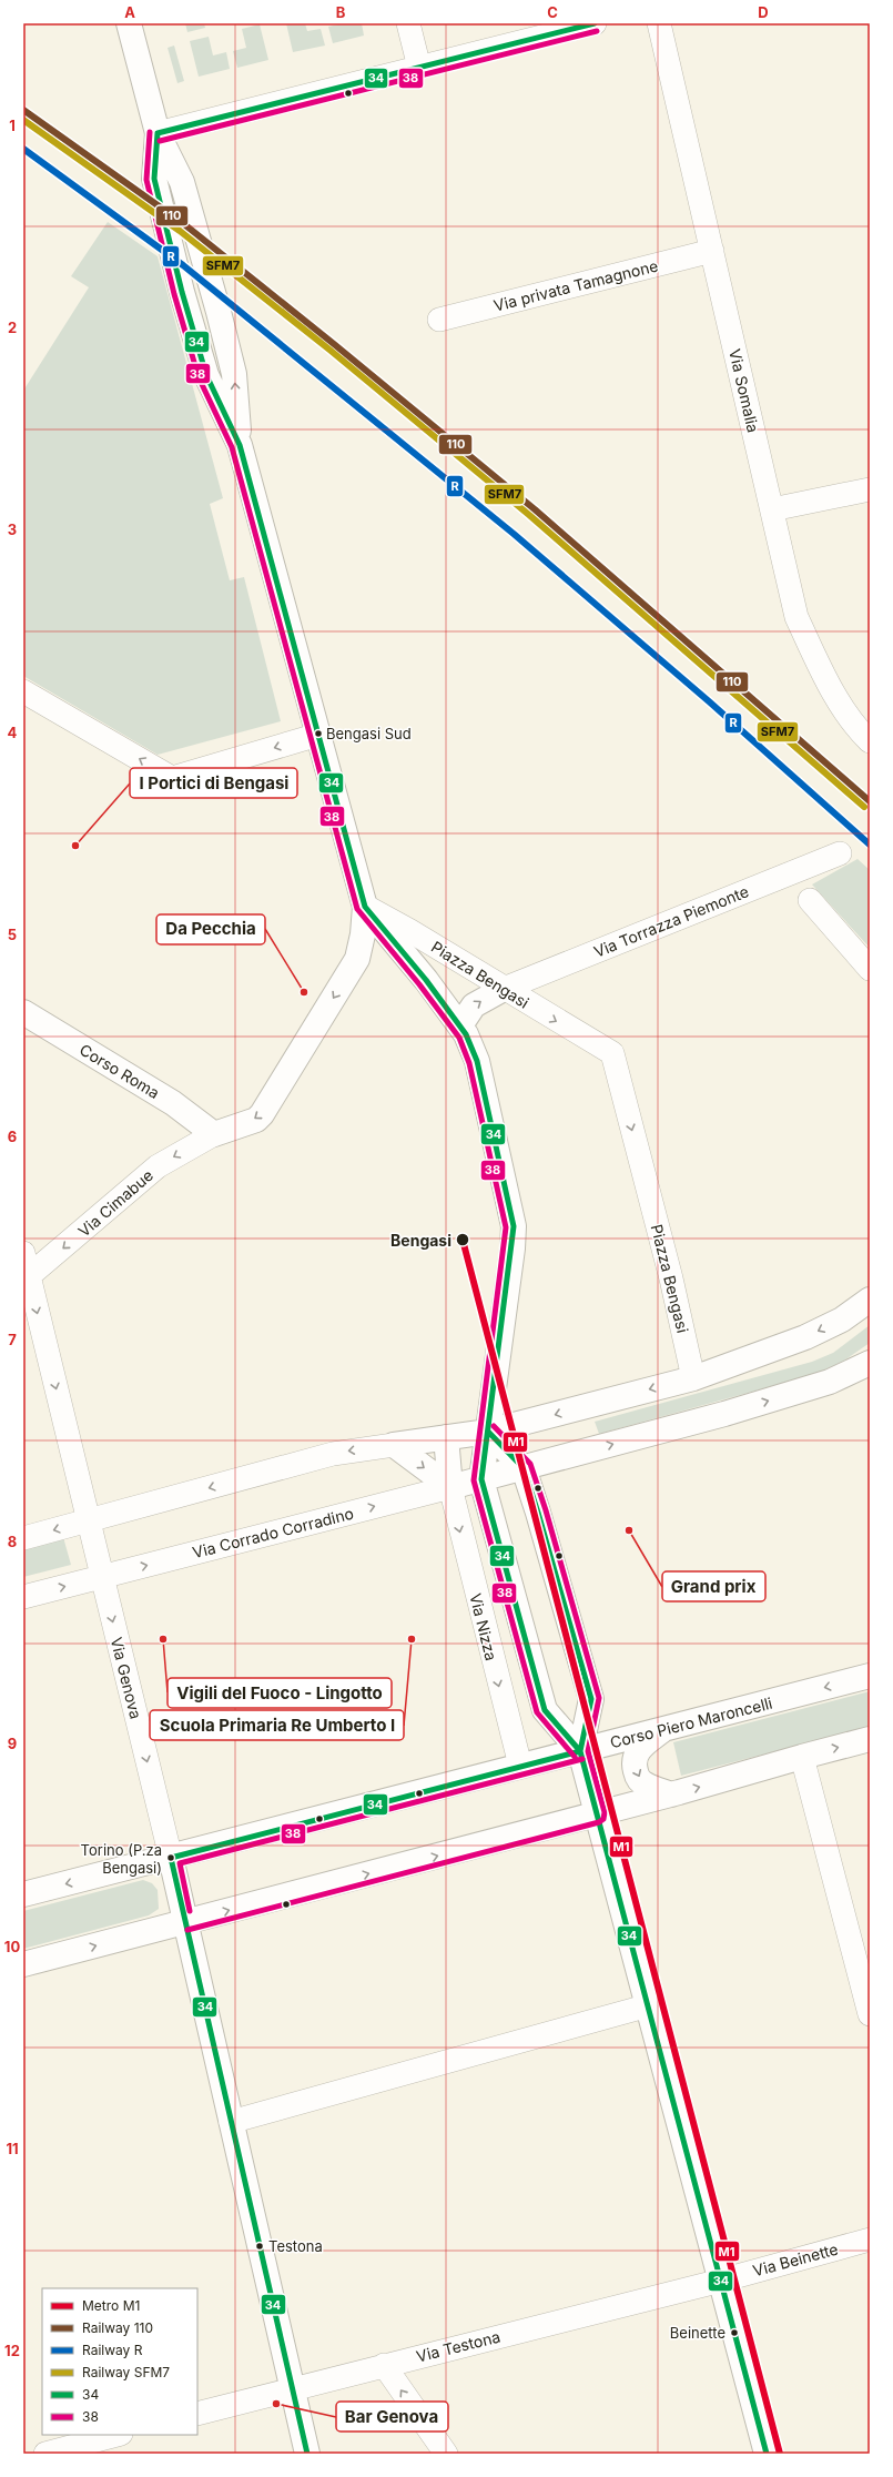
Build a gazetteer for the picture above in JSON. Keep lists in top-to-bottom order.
{
  "streets": {
    "main road": [
      "Piazza Bengasi",
      "Corso Roma",
      "Via Corrado Corradino",
      "Via Genova",
      "Corso Piero Maroncelli"
    ],
    "street": [
      "Via privata Tamagnone",
      "Via Somalia",
      "Via Torrazza Piemonte",
      "Via Cimabue",
      "Via Nizza",
      "Via Beinette",
      "Via Testona"
    ]
  },
  "crossings": [
    ["Via privata Tamagnone", "Via Somalia"],
    ["Via Torrazza Piemonte", "Piazza Bengasi"],
    ["Corso Roma", "Via Cimabue"],
    ["Via Cimabue", "Via Genova"],
    ["Via Corrado Corradino", "Via Nizza"],
    ["Via Corrado Corradino", "Via Genova"],
    ["Via Nizza", "Corso Piero Maroncelli"],
    ["Via Genova", "Corso Piero Maroncelli"],
    ["Via Genova", "Via Testona"],
    ["Via Beinette", "Via Testona"]
  ],
  "one_way": [
    "Piazza Bengasi",
    "Via Cimabue",
    "Via Corrado Corradino",
    "Via Nizza",
    "Via Genova"
  ],
  "places": [
    "Bengasi Sud",
    "I Portici di Bengasi",
    "Da Pecchia",
    "Bengasi",
    "Grand prix",
    "Vigili del Fuoco - Lingotto",
    "Scuola Primaria Re Umberto I",
    "Torino (P.za Bengasi)",
    "Testona",
    "Beinette",
    "Bar Genova"
  ],
  "lines": [
    "transit line 34",
    "transit line 38",
    "rail line 110",
    "rail line SFM7",
    "rail line R",
    "metro line M1"
  ],
  "legend": [
    "Metro M1",
    "Railway 110",
    "Railway R",
    "Railway SFM7",
    "34",
    "38"
  ],
  "grid": {
    "columns": [
      "A",
      "B",
      "C",
      "D"
    ],
    "rows": [
      "1",
      "2",
      "3",
      "4",
      "5",
      "6",
      "7",
      "8",
      "9",
      "10",
      "11",
      "12"
    ]
  }
}
